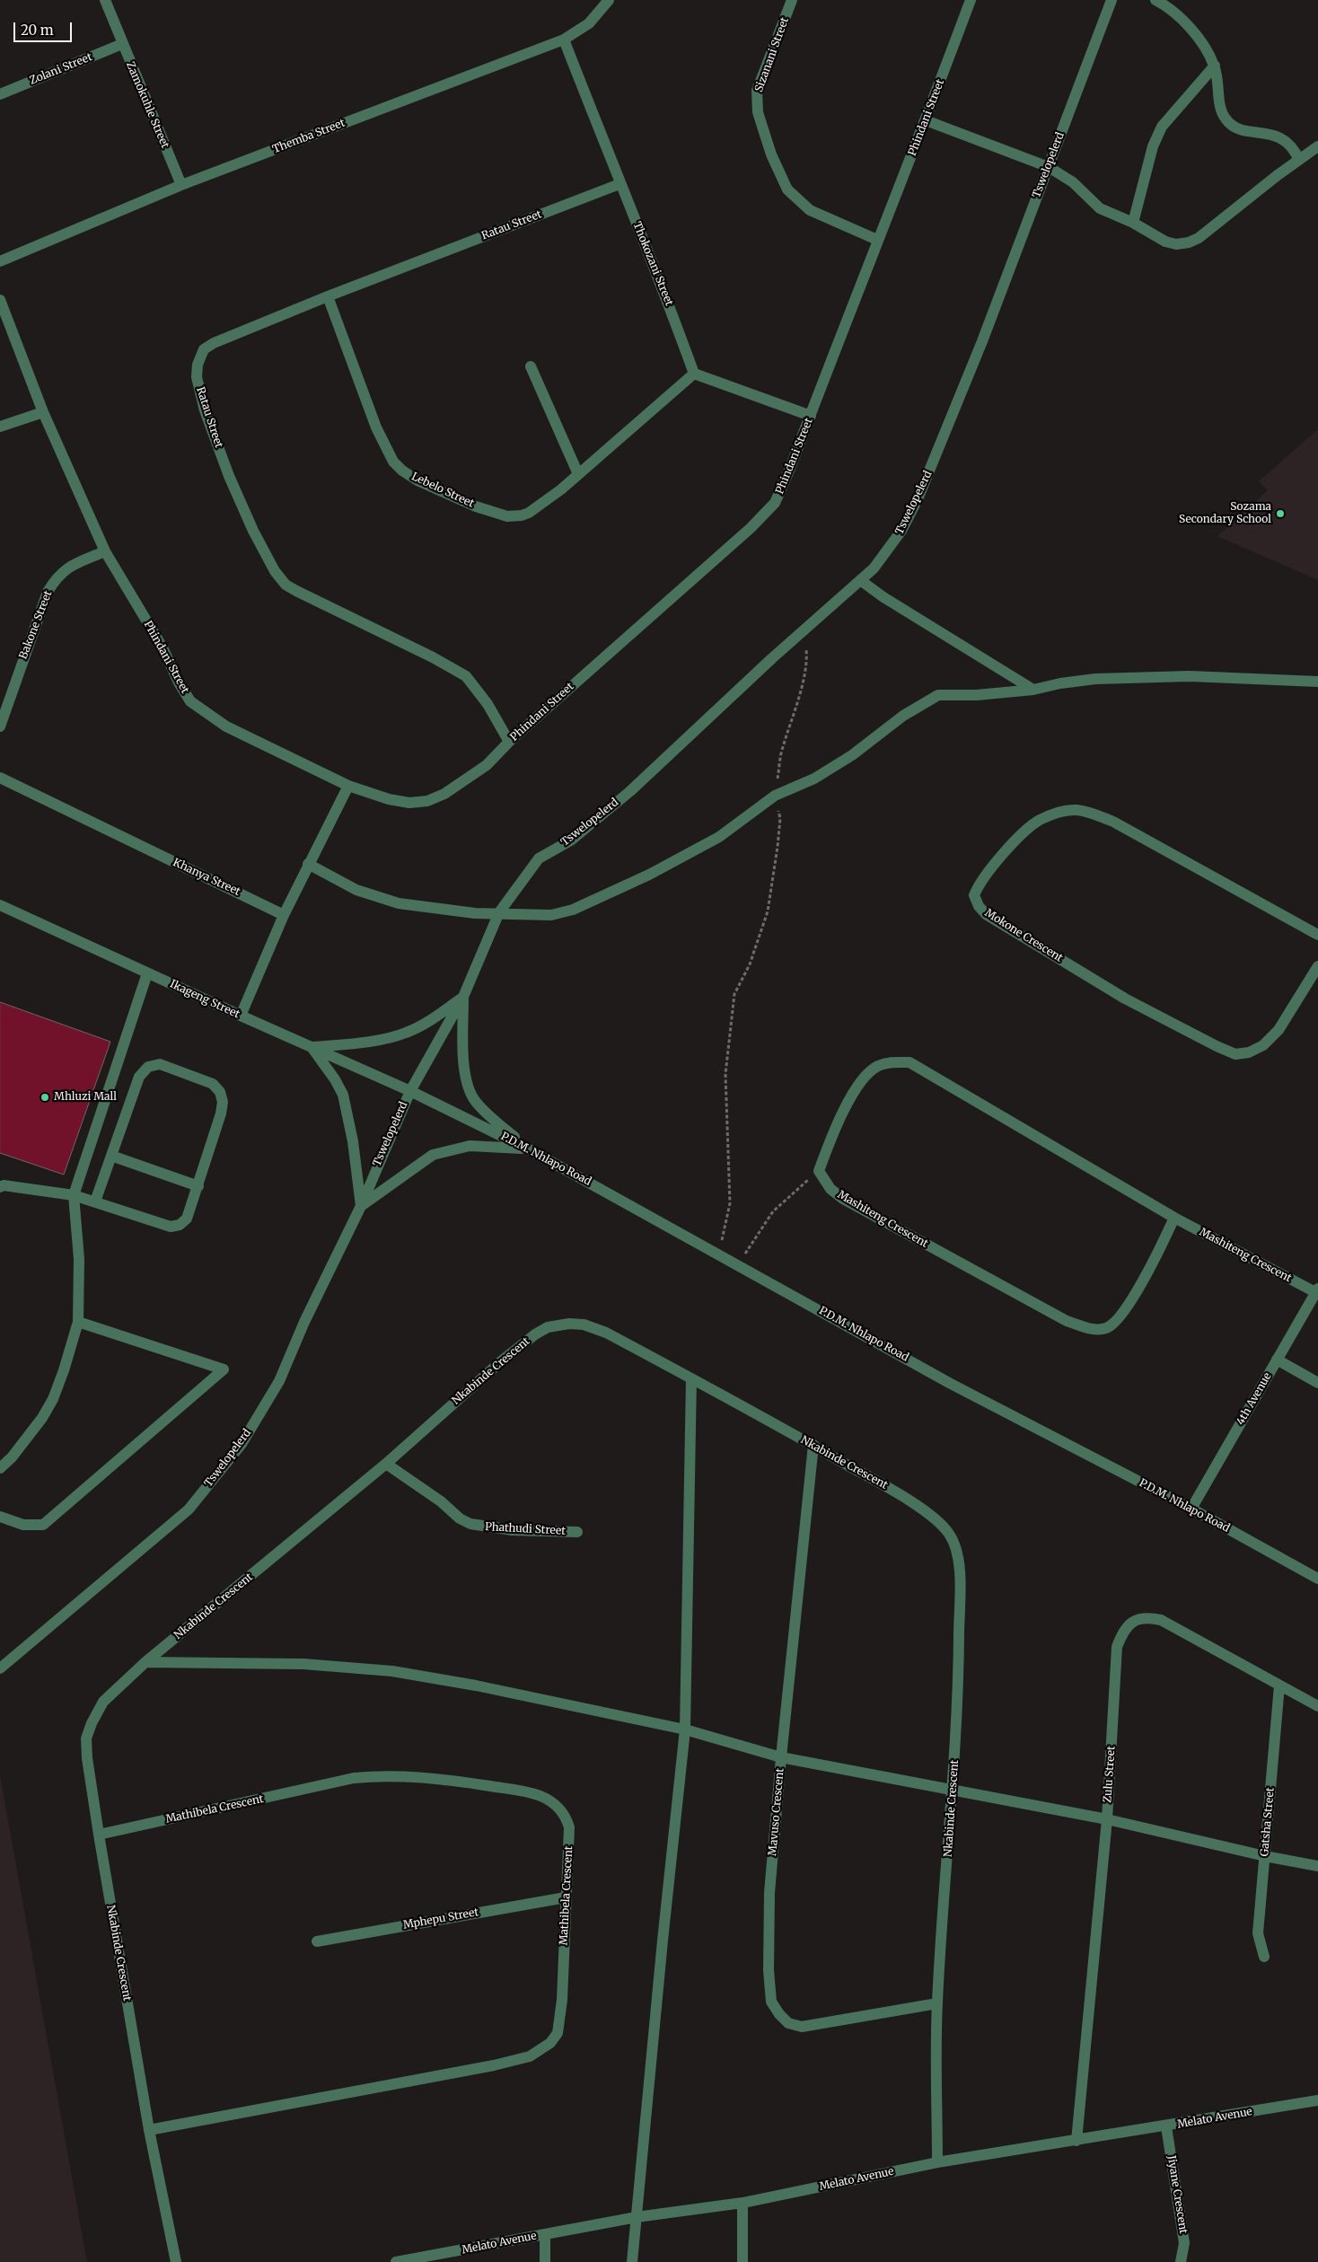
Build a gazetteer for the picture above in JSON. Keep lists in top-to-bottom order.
{
  "streets": {
    "street": [
      "Sizanani Street",
      "Zolani Street",
      "Zamokuhle Street",
      "Phindani Street",
      "Themba Street",
      "Tswelopelerd",
      "Ratau Street",
      "Thokozani Street",
      "Lebelo Street",
      "Bakone Street",
      "Khanya Street",
      "Mokone Crescent",
      "Ikageng Street",
      "P.D.M. Nhlapo Road",
      "Mashiteng Crescent",
      "Nkabinde Crescent",
      "4th Avenue",
      "Phathudi Street",
      "Zulu Street",
      "Mathibela Crescent",
      "Mavuso Crescent",
      "Gatsha Street",
      "Mphepu Street",
      "Melato Avenue",
      "Jiyane Crescent"
    ]
  },
  "crossings": [
    ["Sizanani Street", "Phindani Street"],
    ["Zolani Street", "Zamokuhle Street"],
    ["Zamokuhle Street", "Themba Street"],
    ["Phindani Street", "Ratau Street"],
    ["Phindani Street", "Bakone Street"],
    ["Themba Street", "Thokozani Street"],
    ["Tswelopelerd", "Ikageng Street"],
    ["Tswelopelerd", "P.D.M. Nhlapo Road"],
    ["Ratau Street", "Thokozani Street"],
    ["Ratau Street", "Lebelo Street"],
    ["Thokozani Street", "Lebelo Street"],
    ["Ikageng Street", "P.D.M. Nhlapo Road"],
    ["P.D.M. Nhlapo Road", "4th Avenue"],
    ["Mashiteng Crescent", "4th Avenue"],
    ["Nkabinde Crescent", "Phathudi Street"],
    ["Nkabinde Crescent", "Mathibela Crescent"],
    ["Nkabinde Crescent", "Mavuso Crescent"],
    ["Nkabinde Crescent", "Melato Avenue"],
    ["Zulu Street", "Gatsha Street"],
    ["Zulu Street", "Melato Avenue"],
    ["Mathibela Crescent", "Mphepu Street"],
    ["Melato Avenue", "Jiyane Crescent"]
  ],
  "places": ["Sozama Secondary School", "Mhluzi Mall"],
  "scale_bar": "20 m"
}
